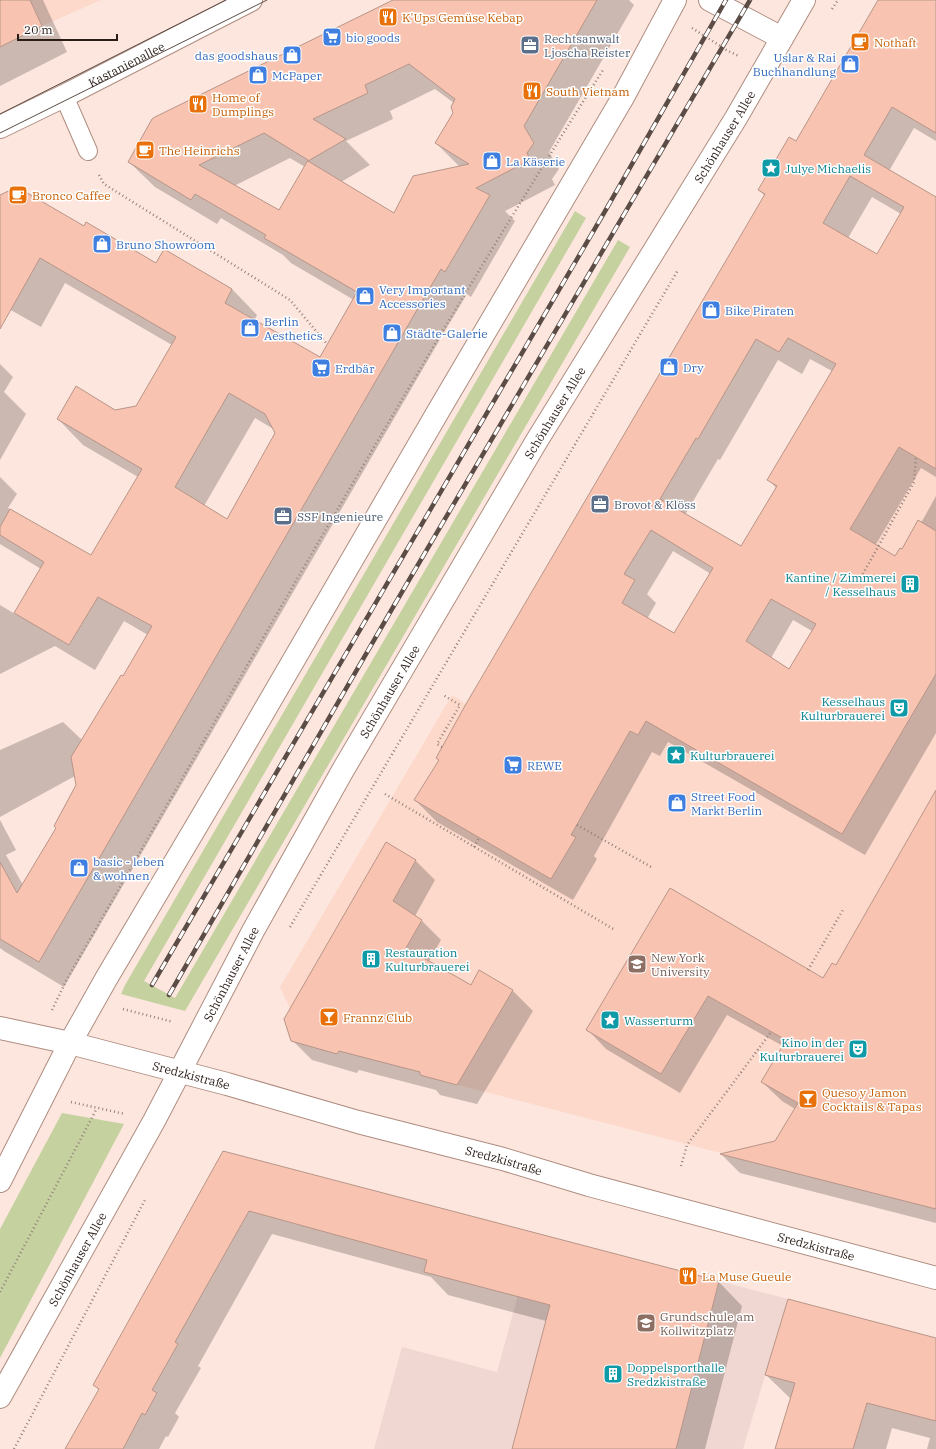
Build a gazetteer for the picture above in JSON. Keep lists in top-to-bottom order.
{
  "streets": {
    "main road": ["Kastanienallee", "Schönhauser Allee", "Sredzkistraße"]
  },
  "crossings": [
    ["Schönhauser Allee", "Sredzkistraße"]
  ],
  "places": {
    "restaurant": [
      "K'Ups Gemüse Kebap",
      "South Vietnam",
      "Home of Dumplings",
      "La Muse Gueule"
    ],
    "supermarket": ["bio goods", "Erdbär", "REWE"],
    "cafe": ["Nothaft", "The Heinrichs", "Bronco Caffee"],
    "office": ["Rechtsanwalt Ljoscha Reister", "Brovot & Klöss", "SSF Ingenieure"],
    "shop": [
      "das goodshaus",
      "Uslar & Rai Buchhandlung",
      "McPaper",
      "La Käserie",
      "Bruno Showroom",
      "Very Important Accessories",
      "Bike Piraten",
      "Berlin Aesthetics",
      "Städte-Galerie",
      "Dry",
      "Street Food Markt Berlin",
      "basic - leben & wohnen"
    ],
    "place": ["Julye Michaelis", "Kulturbrauerei", "Wasserturm"],
    "building": ["Kantine / Zimmerei / Kesselhaus", "Restauration Kulturbrauerei", "Doppelsporthalle Sredzkistraße"],
    "theatre": ["Kesselhaus Kulturbrauerei", "Kino in der Kulturbrauerei"],
    "school or university": ["New York University", "Grundschule am Kollwitzplatz"],
    "bar": ["Frannz Club", "Queso y Jamon Cocktails & Tapas"]
  },
  "scale_bar": "20 m"
}
